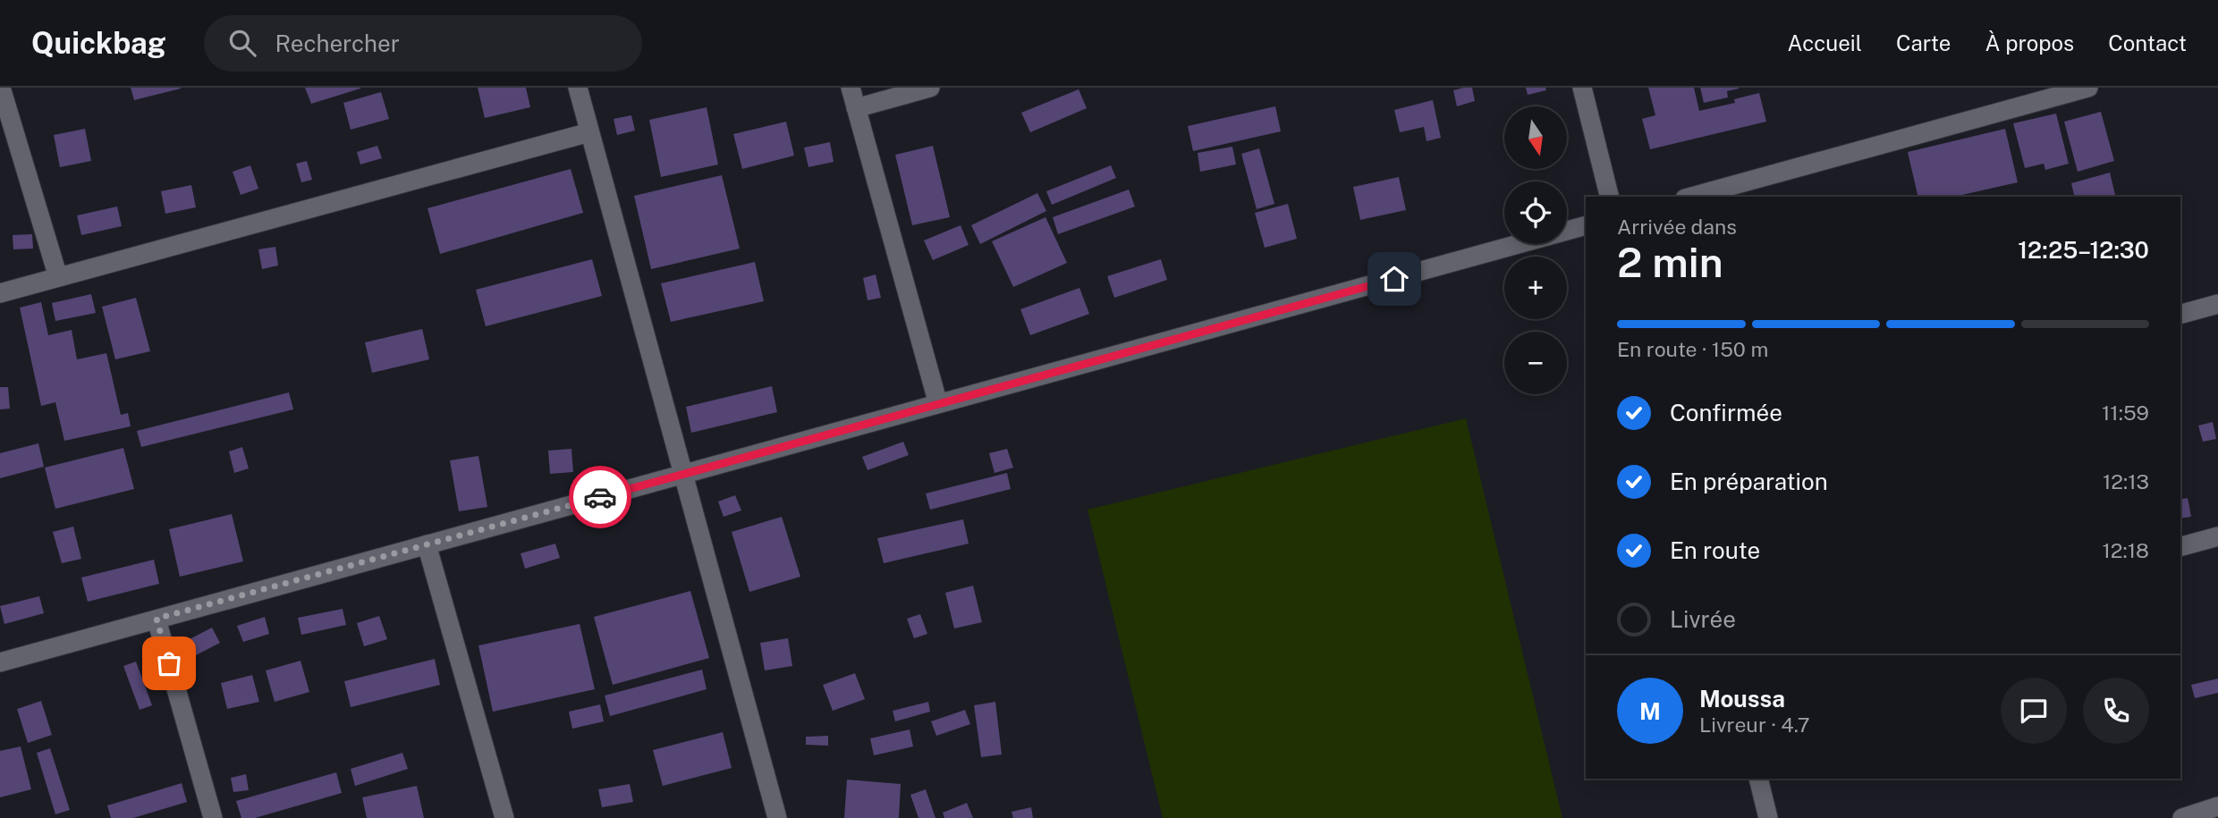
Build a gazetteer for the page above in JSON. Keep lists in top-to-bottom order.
{
  "north": "bottom",
  "page": {
    "header": "Quickbag",
    "search": "Rechercher",
    "nav": [
      "Accueil",
      "Carte",
      "À propos",
      "Contact"
    ],
    "map_buttons": ["+", "−"],
    "heading": ["2 min", "Arrivée dans", "12:25–12:30"],
    "panel": ["Moussa", "Livreur · 4.7"],
    "bar": "En route · 150 m",
    "list": [
      ["Confirmée", "11:59"],
      ["En préparation", "12:13"],
      ["En route", "12:18"],
      "Livrée"
    ],
    "round": "M"
  }
}
